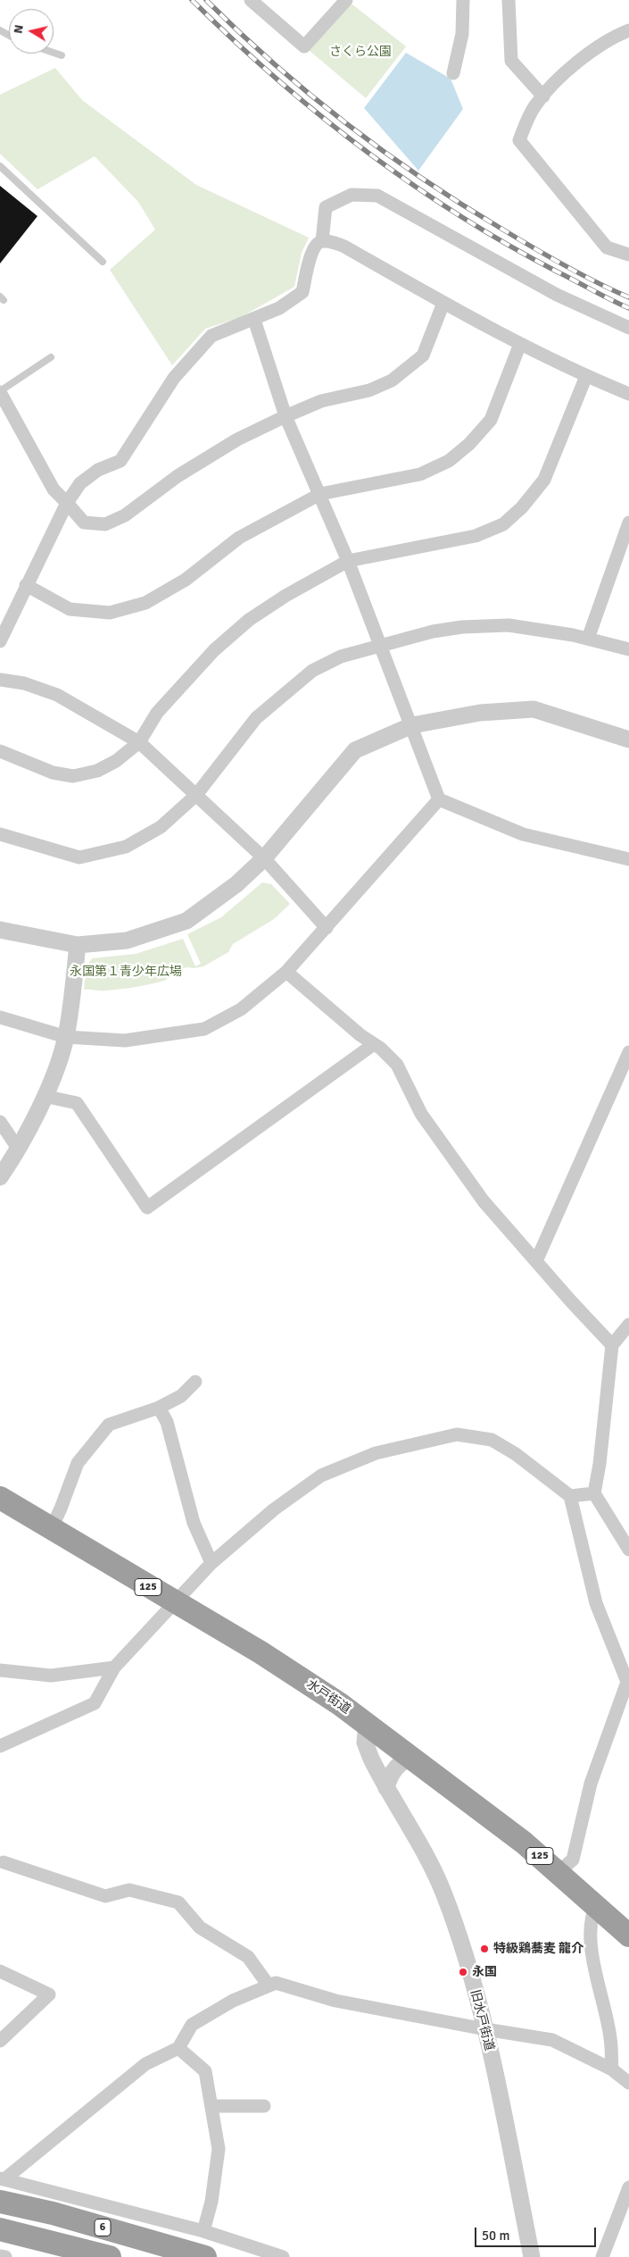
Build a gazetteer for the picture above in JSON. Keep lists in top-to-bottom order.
{
  "streets": {
    "highway": ["125", "水戸街道", "6"],
    "street": ["旧水戸街道"]
  },
  "crossings": [
    ["水戸街道", "旧水戸街道"]
  ],
  "parks": ["さくら公園", "永国第１青少年広場"],
  "places": ["特級鶏蕎麦 龍介", "永国"],
  "scale_bar": "50 m",
  "north": "left"
}
